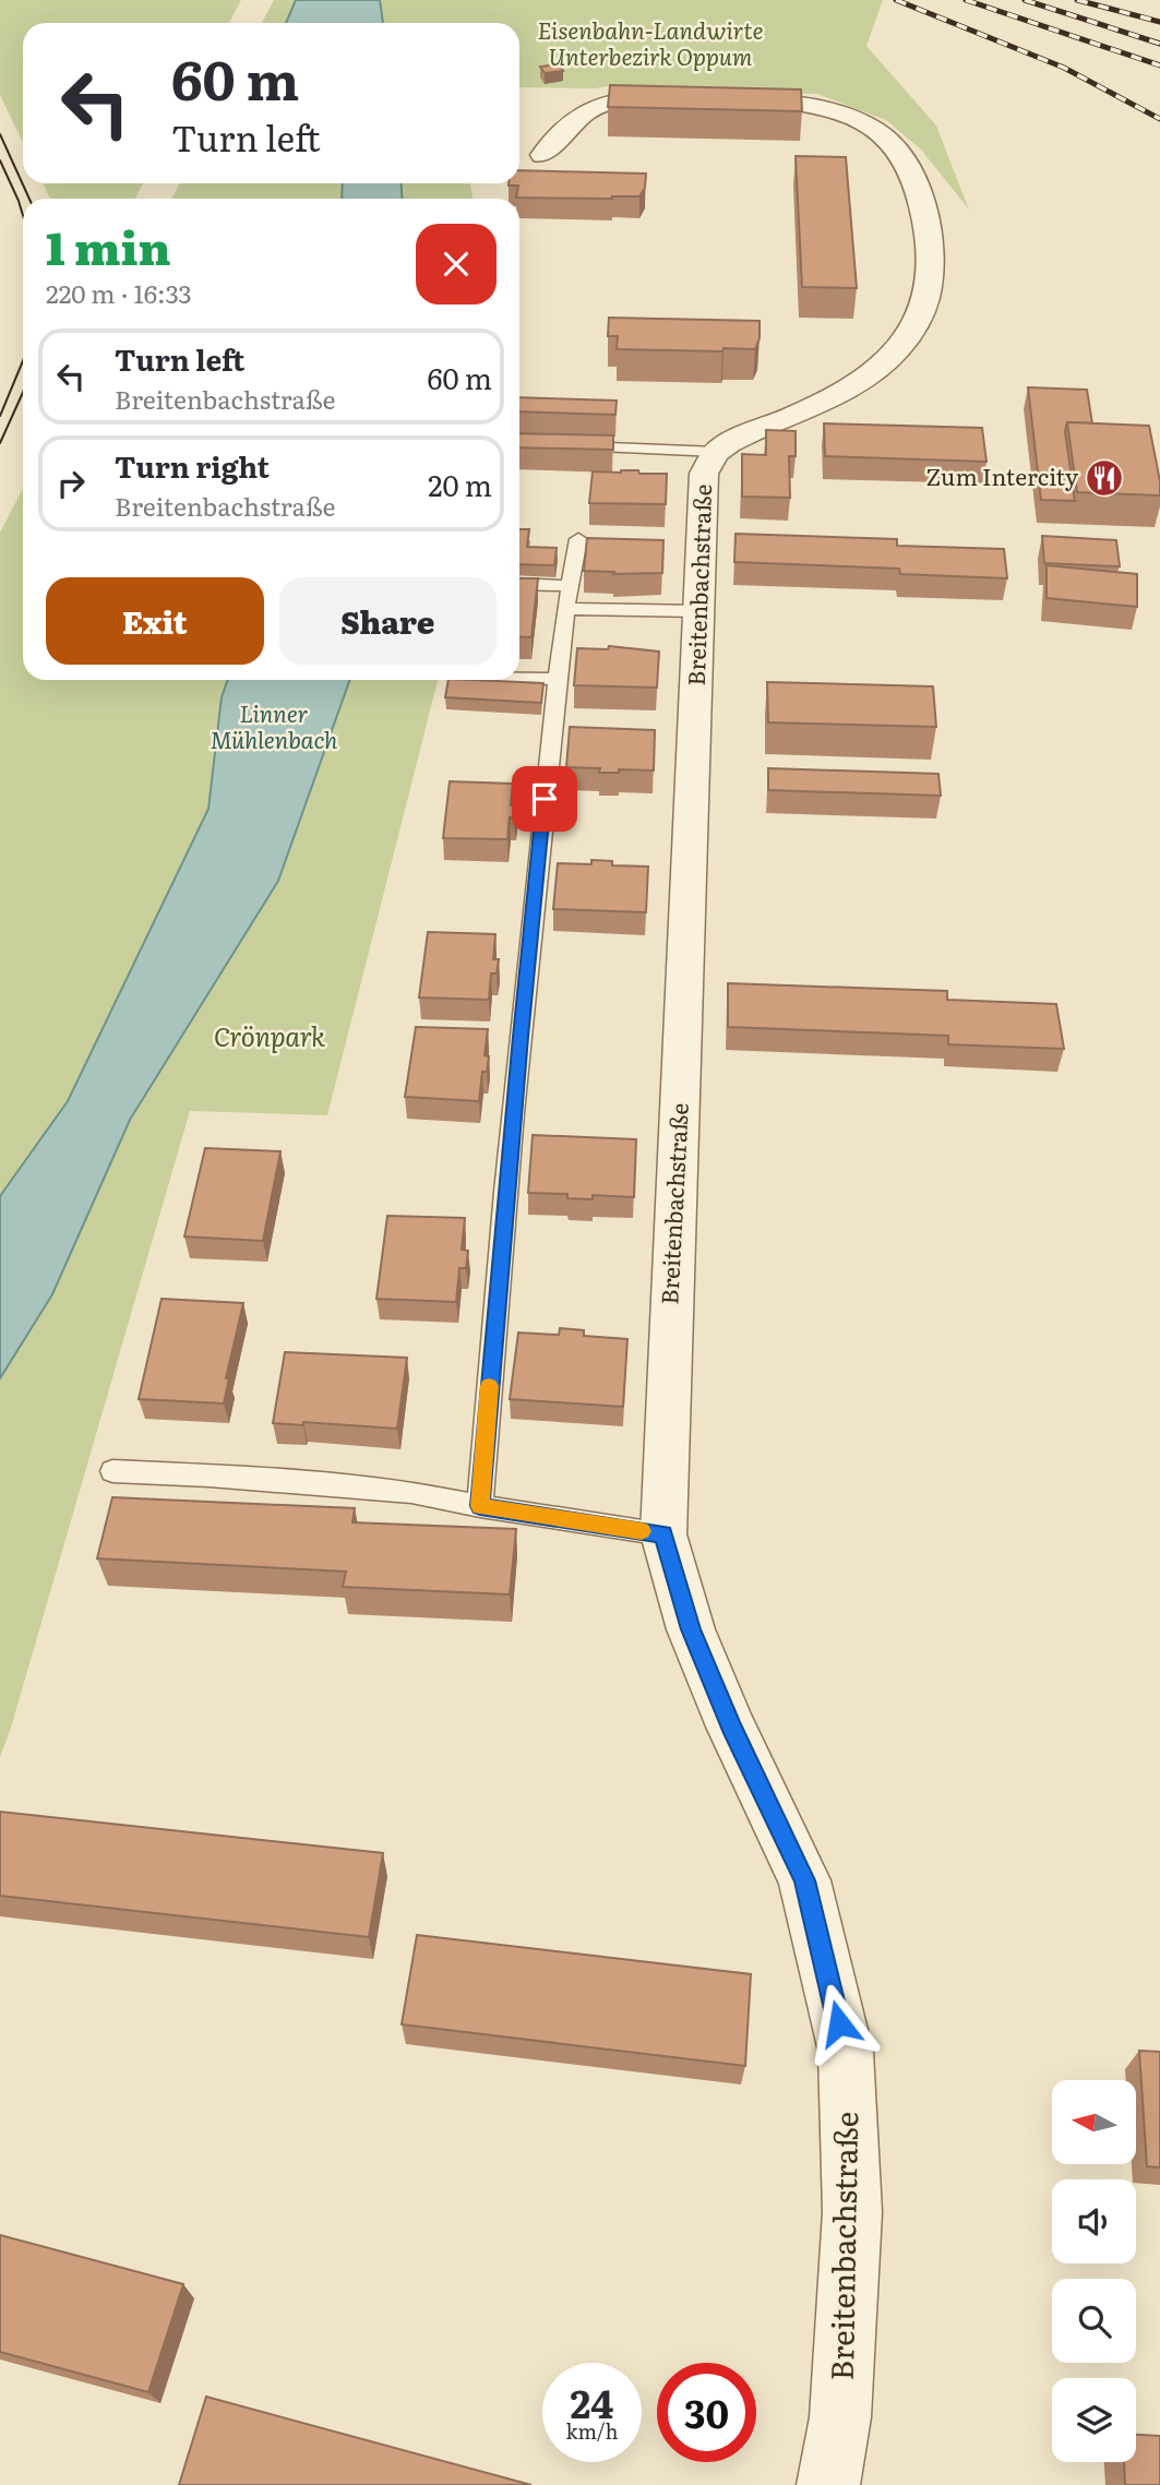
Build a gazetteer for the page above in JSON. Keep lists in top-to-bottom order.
{
  "streets": {
    "street": ["Breitenbachstraße"]
  },
  "water": ["Linner Mühlenbach"],
  "parks": ["Eisenbahn-Landwirte Unterbezirk Oppum", "Crönpark"],
  "places": {
    "restaurant": ["Zum Intercity"]
  },
  "north": "left",
  "page": {
    "turn": ["60 m", "Turn left"],
    "heading": ["1 min", "220 m · 16:33"],
    "list": [
      {
        "name": "Turn left",
        "note": "Breitenbachstraße",
        "value": "60 m"
      },
      {
        "name": "Turn right",
        "note": "Breitenbachstraße",
        "value": "20 m"
      }
    ],
    "buttons": ["Exit", "Share"],
    "speed": "24 km/h",
    "limit": "30"
  }
}
